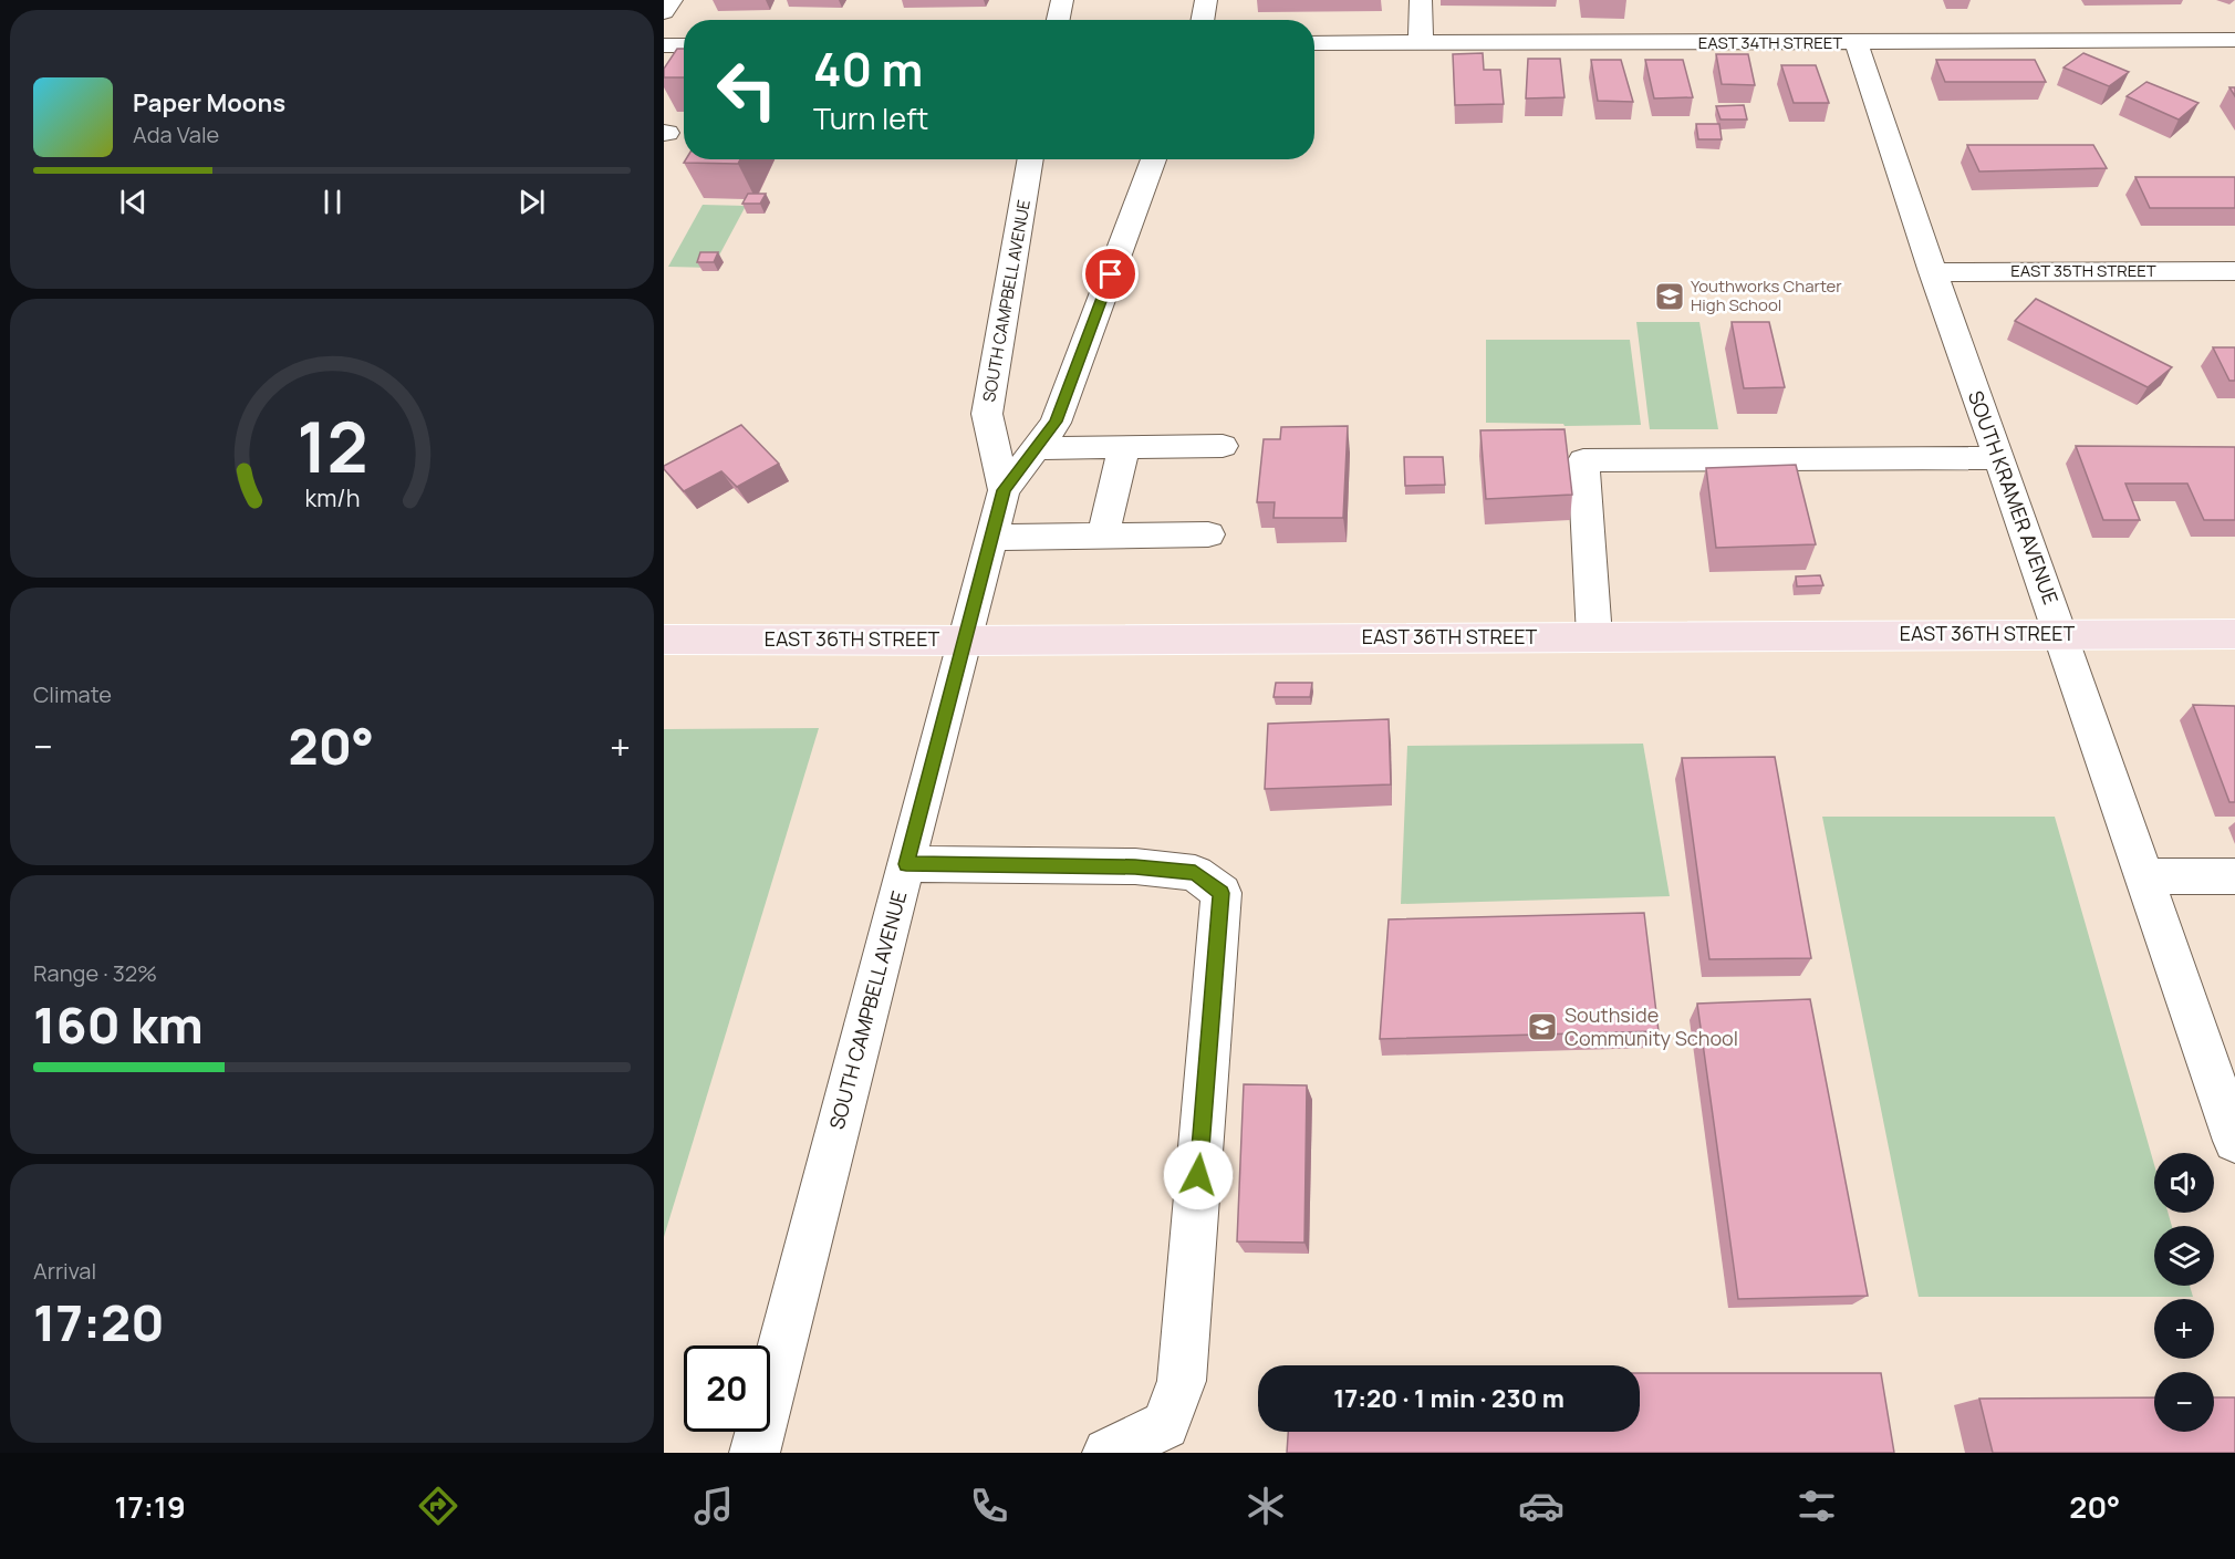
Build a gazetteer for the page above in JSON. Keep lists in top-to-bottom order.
{
  "streets": {
    "main road": ["EAST 36TH STREET"],
    "street": [
      "EAST 34TH STREET",
      "EAST 35TH STREET",
      "SOUTH CAMPBELL AVENUE",
      "SOUTH KRAMER AVENUE"
    ]
  },
  "crossings": [
    ["EAST 34TH STREET", "SOUTH KRAMER AVENUE"],
    ["EAST 35TH STREET", "SOUTH KRAMER AVENUE"],
    ["SOUTH CAMPBELL AVENUE", "EAST 36TH STREET"],
    ["SOUTH KRAMER AVENUE", "EAST 36TH STREET"]
  ],
  "places": {
    "school or university": ["Youthworks Charter High School", "Southside Community School"]
  },
  "page": {
    "turn": ["40 m", "Turn left"],
    "song": ["Paper Moons", "Ada Vale"],
    "tile": [
      "Climate",
      ["Range · 32%", "160 km"],
      ["Arrival", "17:20"]
    ],
    "heat": ["−", "20°", "+"],
    "map_buttons": ["+", "−"],
    "limit": "20",
    "trip": "17:20 · 1 min · 230 m",
    "tabs": ["17:19", "20°"],
    "gauge": ["12", "km/h"]
  }
}
